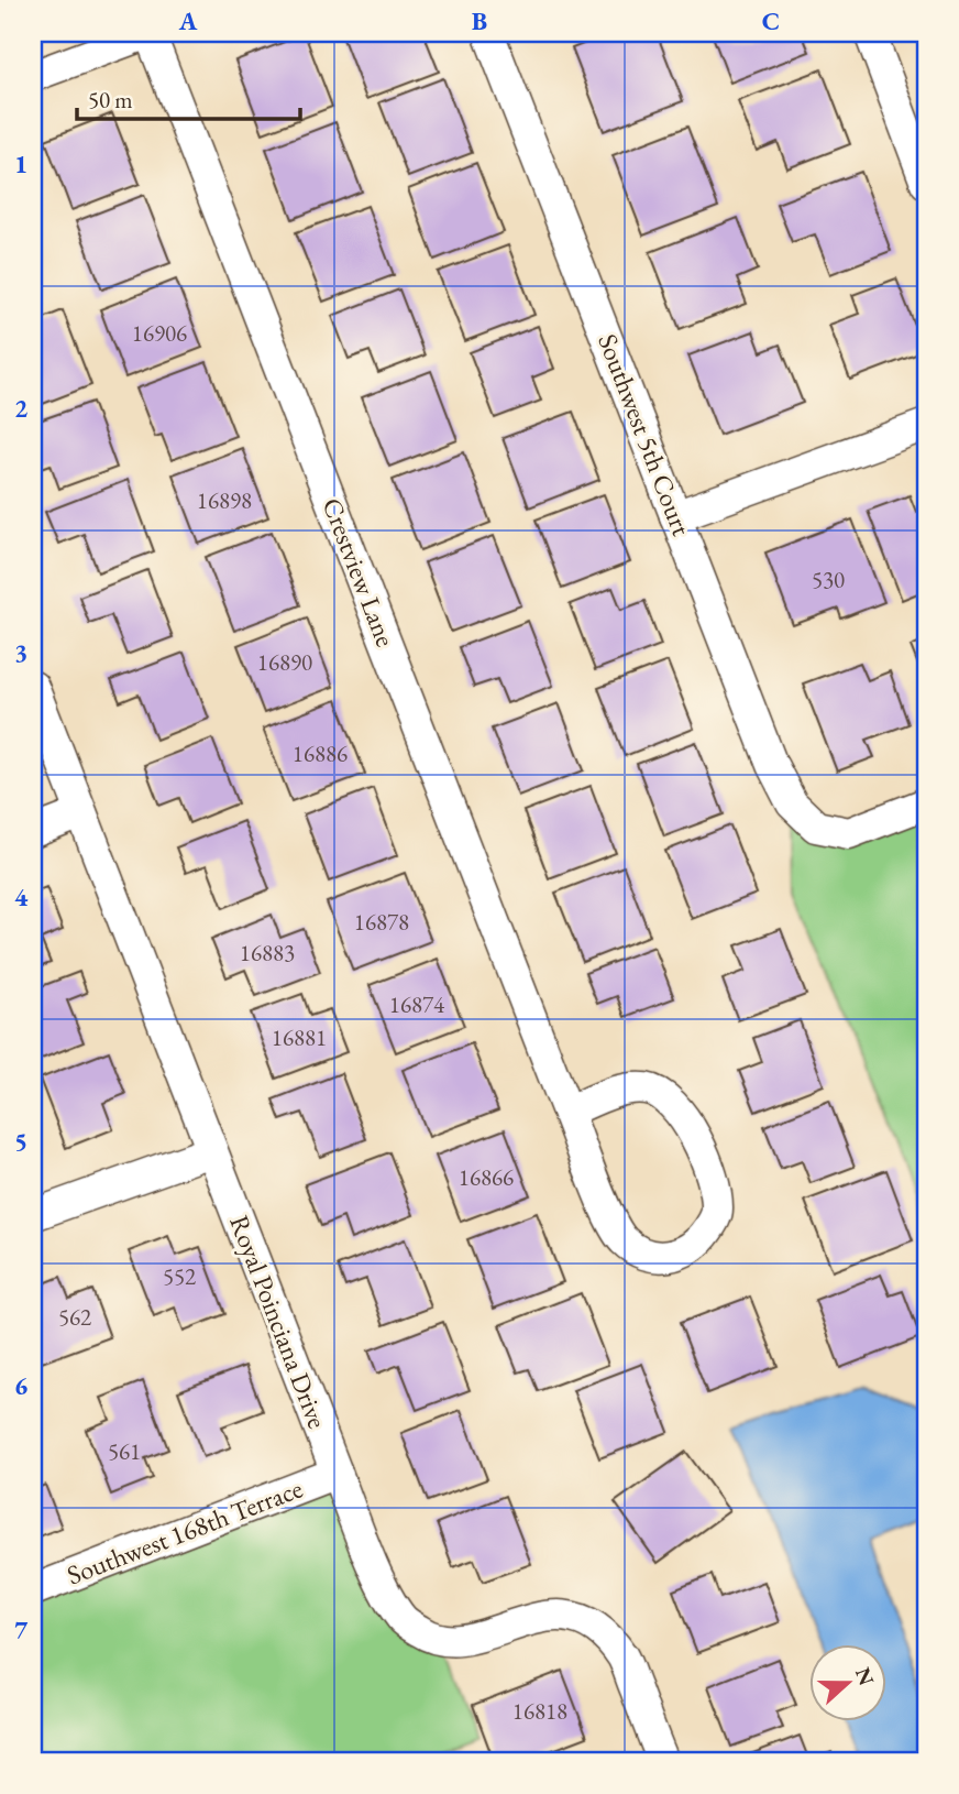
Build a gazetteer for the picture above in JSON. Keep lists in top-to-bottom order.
{
  "streets": {
    "street": [
      "Southwest 5th Court",
      "Crestview Lane",
      "Royal Poinciana Drive",
      "Southwest 168th Terrace"
    ]
  },
  "crossings": [
    ["Royal Poinciana Drive", "Southwest 168th Terrace"]
  ],
  "house_numbers": [
    "16906",
    "16898",
    "530",
    "16890",
    "16886",
    "16878",
    "16883",
    "16874",
    "16881",
    "16866",
    "552",
    "562",
    "561",
    "16818"
  ],
  "scale_bar": "50 m",
  "north": "right",
  "grid": {
    "columns": ["A", "B", "C"],
    "rows": [
      "1",
      "2",
      "3",
      "4",
      "5",
      "6",
      "7"
    ]
  }
}
